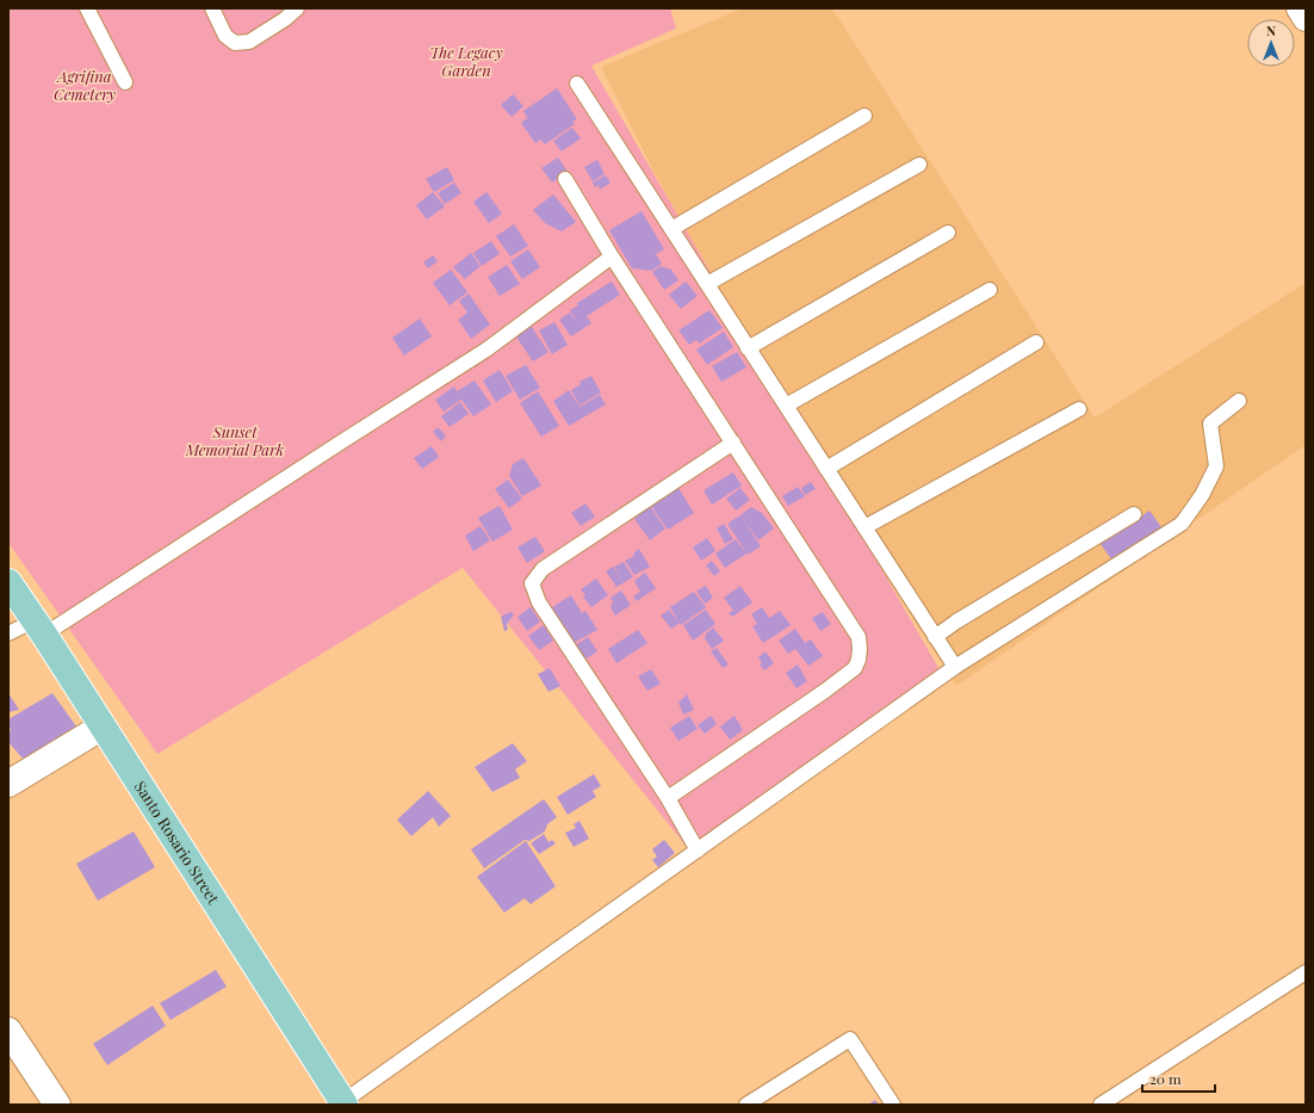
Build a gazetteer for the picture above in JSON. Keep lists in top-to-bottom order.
{
  "streets": {
    "main road": ["Santo Rosario Street"]
  },
  "parks": ["The Legacy Garden", "Agrifina Cemetery", "Sunset Memorial Park"],
  "scale_bar": "20 m",
  "north": "top"
}
